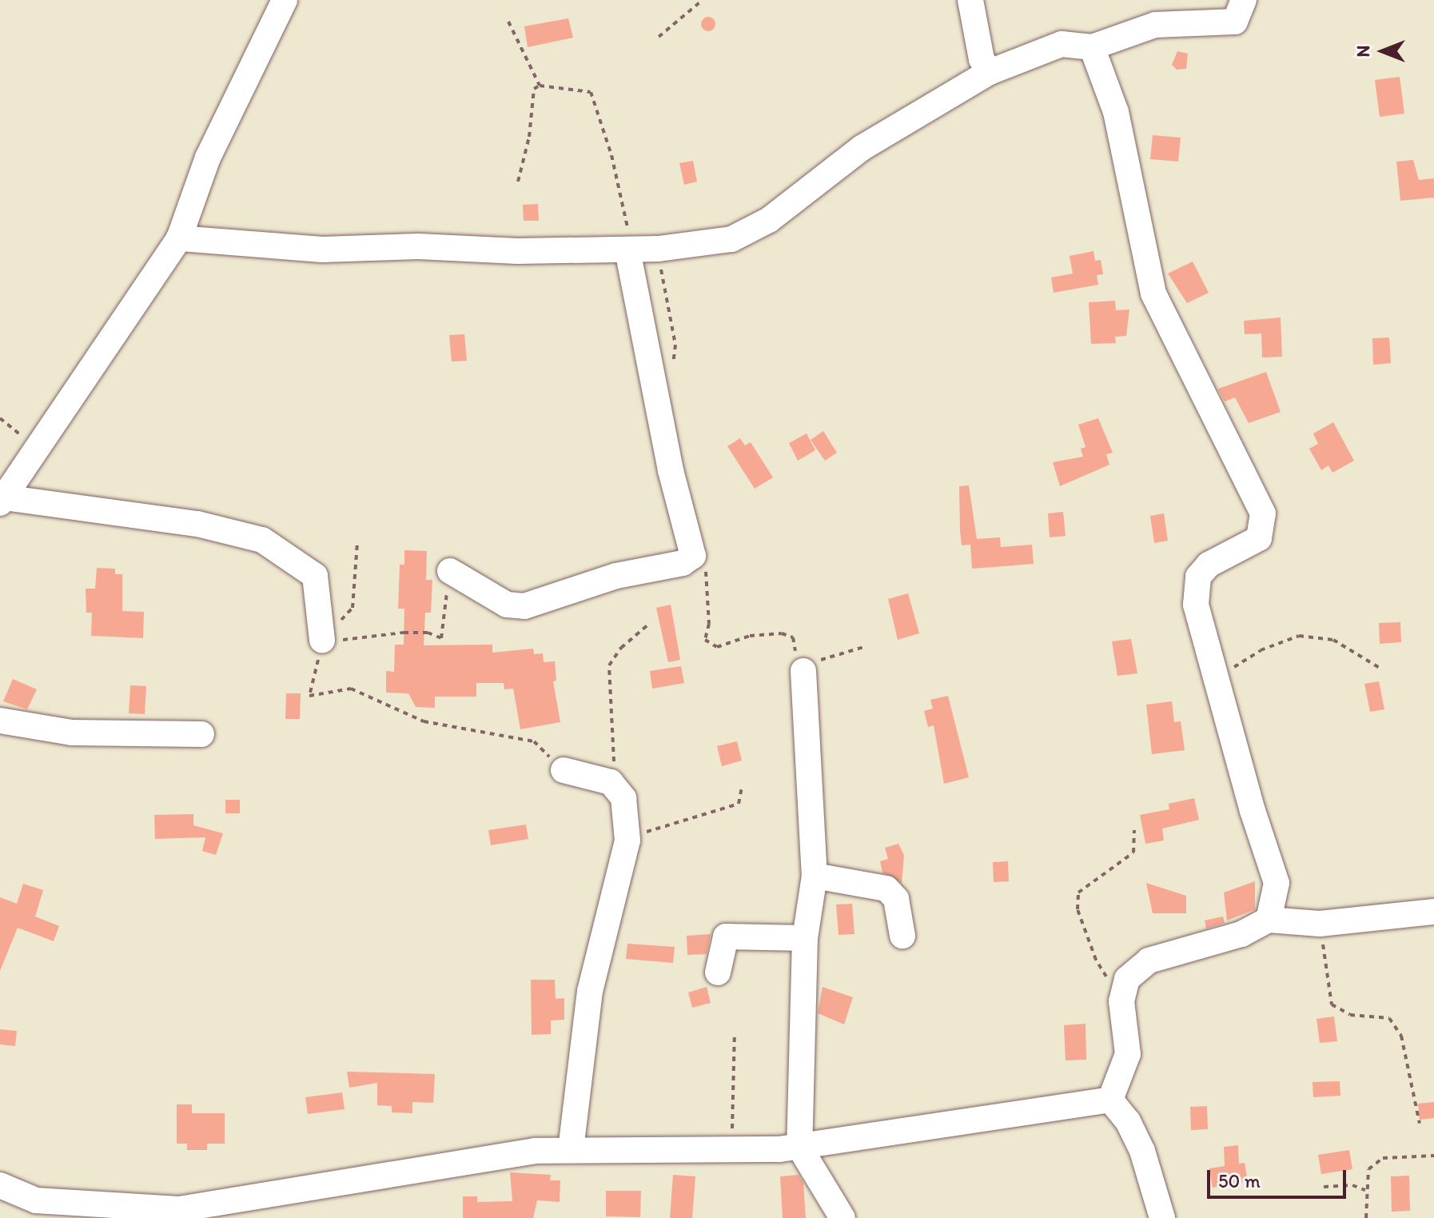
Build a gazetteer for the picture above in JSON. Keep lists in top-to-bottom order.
{
  "scale_bar": "50 m",
  "north": "left"
}
